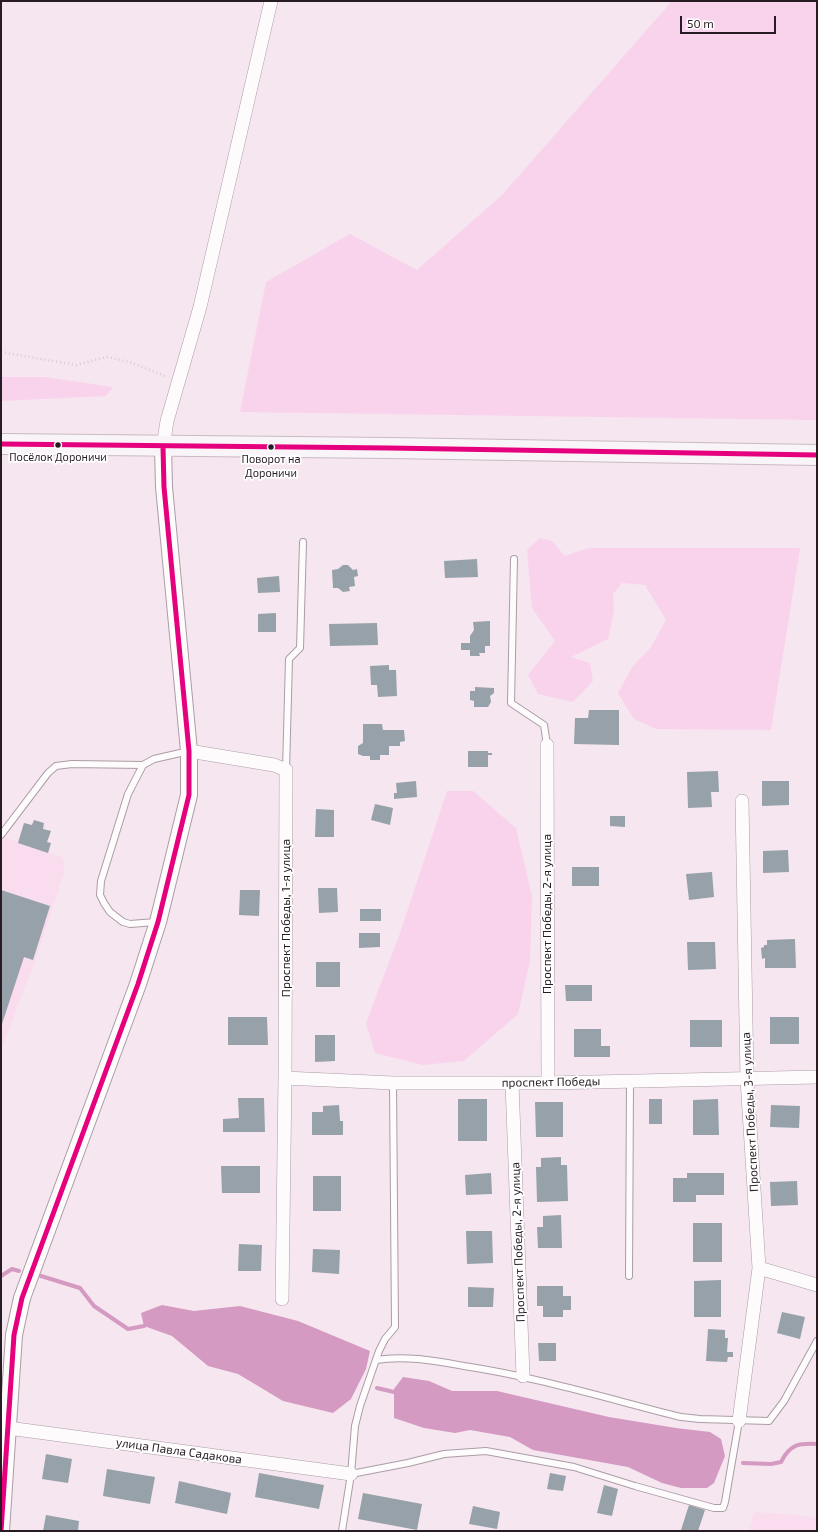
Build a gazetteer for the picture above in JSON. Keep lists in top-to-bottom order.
{
  "streets": {
    "street": [
      "Проспект Победы, 2-я улица",
      "Проспект Победы, 1-я улица",
      "проспект Победы",
      "Проспект Победы, 3-я улица",
      "улица Павла Садакова"
    ]
  },
  "crossings": [
    ["Проспект Победы, 2-я улица", "проспект Победы"],
    ["Проспект Победы, 1-я улица", "проспект Победы"],
    ["проспект Победы", "Проспект Победы, 3-я улица"]
  ],
  "places": ["Посёлок Дороничи", "Поворот на Дороничи"],
  "scale_bar": "50 m"
}
